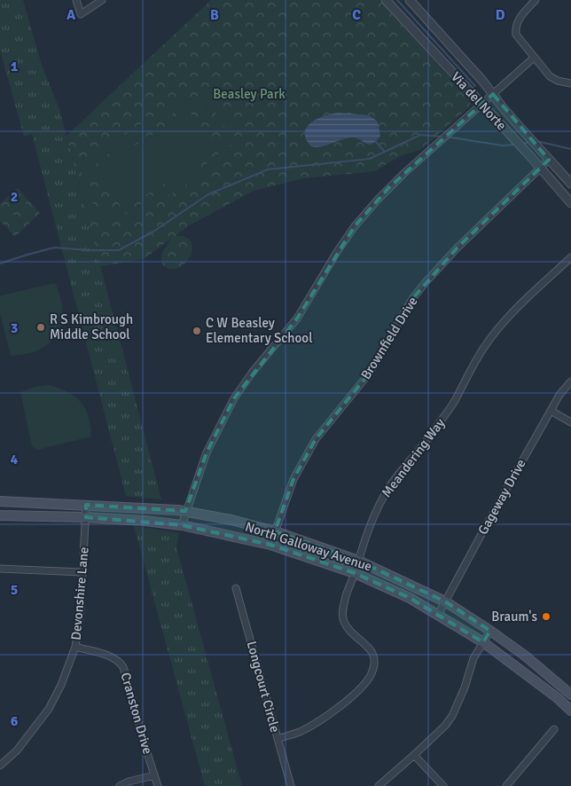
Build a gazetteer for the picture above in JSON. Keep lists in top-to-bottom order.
{
  "streets": {
    "main road": ["North Galloway Avenue"],
    "street": [
      "Via del Norte",
      "Brownfield Drive",
      "Meandering Way",
      "Gageway Drive",
      "Devonshire Lane",
      "Longcourt Circle",
      "Cranston Drive"
    ]
  },
  "crossings": [
    ["Via del Norte", "Brownfield Drive"],
    ["Brownfield Drive", "North Galloway Avenue"],
    ["Meandering Way", "North Galloway Avenue"],
    ["Meandering Way", "Longcourt Circle"],
    ["Gageway Drive", "North Galloway Avenue"],
    ["North Galloway Avenue", "Devonshire Lane"],
    ["Devonshire Lane", "Cranston Drive"]
  ],
  "parks": ["Beasley Park"],
  "places": ["R S Kimbrough Middle School", "C W Beasley Elementary School", "Braum's"],
  "grid": {
    "columns": [
      "A",
      "B",
      "C",
      "D"
    ],
    "rows": [
      "1",
      "2",
      "3",
      "4",
      "5",
      "6"
    ]
  }
}
